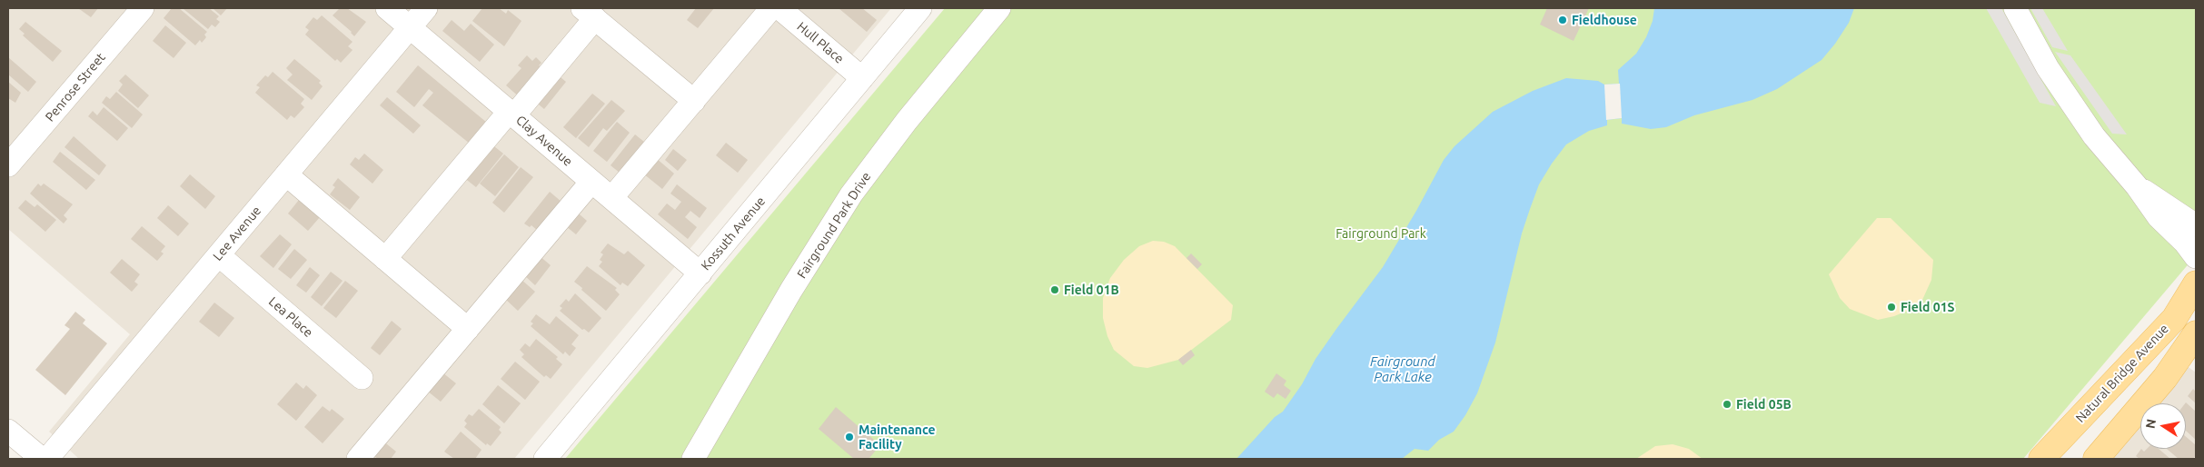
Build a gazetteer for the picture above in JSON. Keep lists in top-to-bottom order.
{
  "streets": {
    "main road": ["Natural Bridge Avenue"],
    "street": [
      "Hull Place",
      "Penrose Street",
      "Clay Avenue",
      "Fairground Park Drive",
      "Lee Avenue",
      "Kossuth Avenue",
      "Lea Place"
    ]
  },
  "crossings": [
    ["Hull Place", "Kossuth Avenue"],
    ["Clay Avenue", "Lee Avenue"],
    ["Clay Avenue", "Kossuth Avenue"],
    ["Lee Avenue", "Lea Place"]
  ],
  "water": ["Fairground Park Lake"],
  "parks": ["Fairground Park"],
  "places": [
    "Fieldhouse",
    "Field 01B",
    "Field 01S",
    "Field 05B",
    "Maintenance Facility"
  ],
  "north": "left"
}
